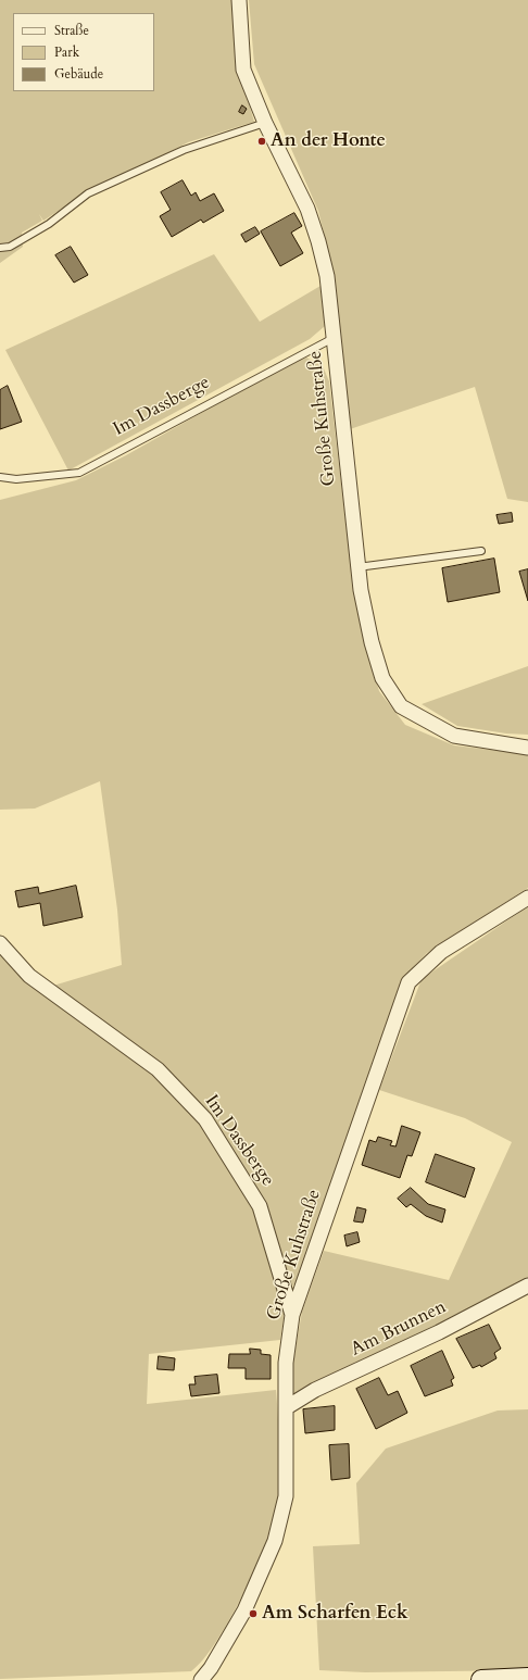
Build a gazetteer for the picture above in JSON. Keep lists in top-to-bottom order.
{
  "streets": {
    "street": ["Im Dassberge", "Große Kuhstraße", "Am Brunnen"]
  },
  "crossings": [
    ["Im Dassberge", "Große Kuhstraße"],
    ["Große Kuhstraße", "Am Brunnen"]
  ],
  "places": ["An der Honte", "Am Scharfen Eck"],
  "legend": ["Straße", "Park", "Gebäude"]
}
